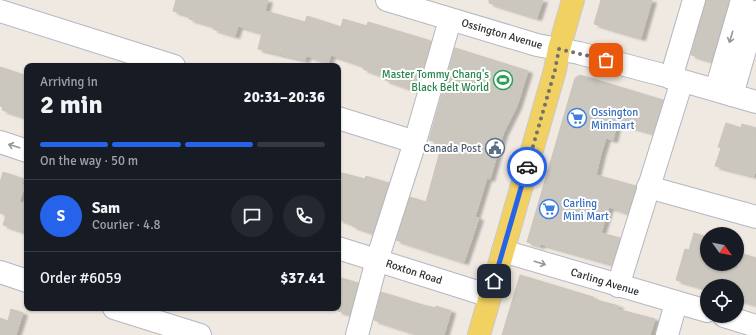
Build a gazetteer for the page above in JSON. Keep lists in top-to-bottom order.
{
  "streets": {
    "street": ["Ossington Avenue", "Roxton Road", "Carling Avenue"]
  },
  "one_way": ["Carling Avenue"],
  "places": {
    "sports": ["Master Tommy Chang's Black Belt World"],
    "supermarket": ["Ossington Minimart", "Carling Mini Mart"],
    "public building": ["Canada Post"]
  },
  "north": "bottom right",
  "page": {
    "heading": ["2 min", "Arriving in", "20:31–20:36"],
    "panel": [
      "Sam",
      "Courier · 4.8",
      "Order #6059",
      "$37.41"
    ],
    "bar": "On the way · 50 m",
    "round": "S"
  }
}
